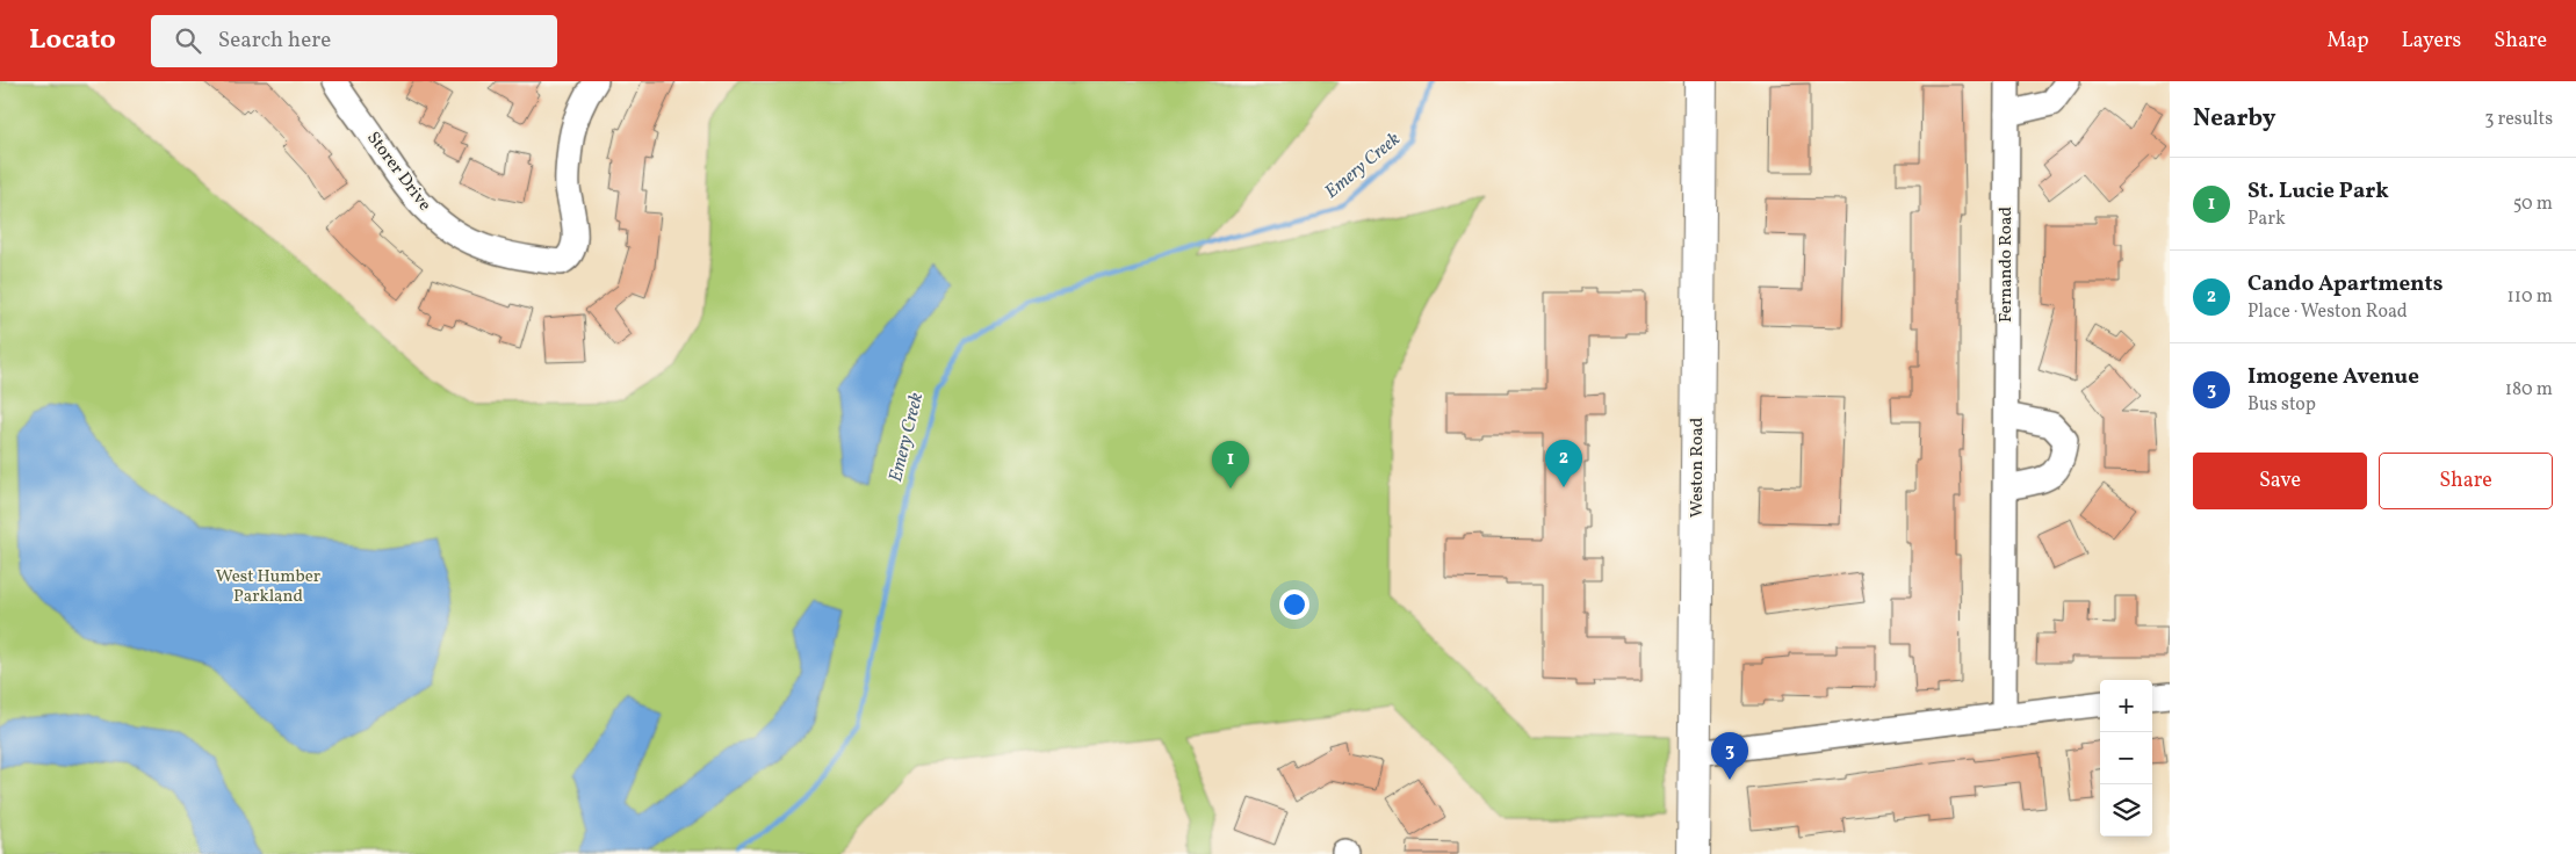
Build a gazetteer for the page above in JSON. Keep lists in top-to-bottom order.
{
  "streets": {
    "main road": ["Weston Road"],
    "street": ["Storer Drive", "Fernando Road"]
  },
  "water": ["Emery Creek"],
  "parks": ["West Humber Parkland"],
  "page": {
    "header": "Locato",
    "search": "Search here",
    "nav": ["Map", "Layers", "Share"],
    "heading": ["Nearby", "3 results"],
    "list": [
      {
        "mark": "1",
        "name": "St. Lucie Park",
        "note": "Park",
        "value": "50 m"
      },
      {
        "mark": "2",
        "name": "Cando Apartments",
        "note": "Place · Weston Road",
        "value": "110 m"
      },
      {
        "mark": "3",
        "name": "Imogene Avenue",
        "note": "Bus stop",
        "value": "180 m"
      }
    ],
    "buttons": ["Save", "Share"],
    "pins": ["2", "1", "3"],
    "map_buttons": ["+", "−"]
  }
}
